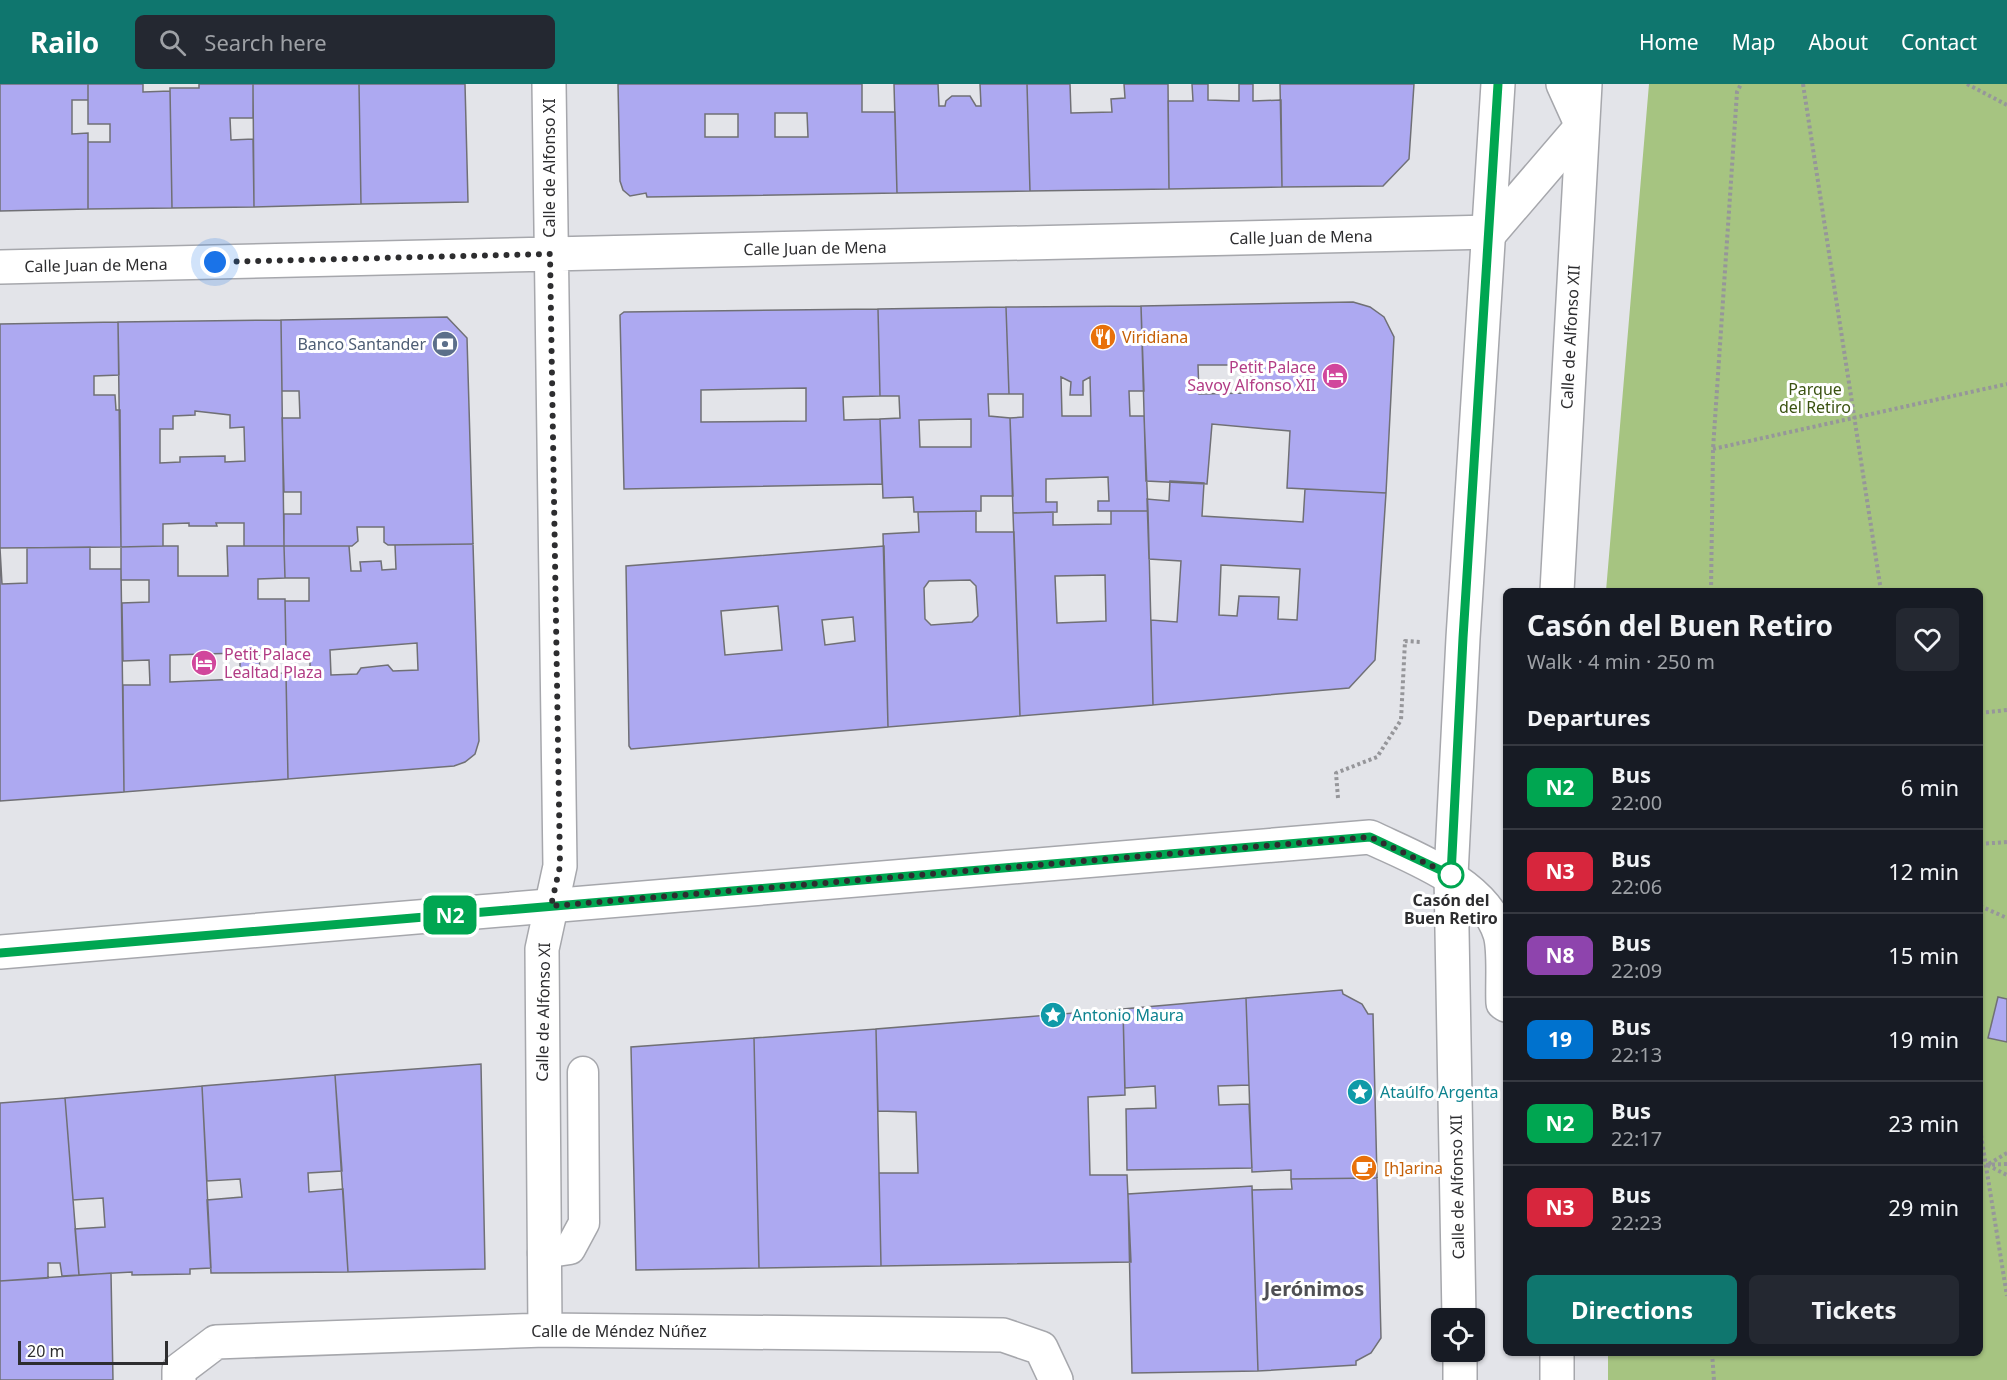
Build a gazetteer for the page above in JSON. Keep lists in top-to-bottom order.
{
  "streets": {
    "street": [
      "Calle de Alfonso XI",
      "Calle Juan de Mena",
      "Calle de Alfonso XII",
      "Calle de Méndez Núñez"
    ]
  },
  "crossings": [
    ["Calle de Alfonso XI", "Calle Juan de Mena"],
    ["Calle de Alfonso XI", "Calle de Méndez Núñez"],
    ["Calle Juan de Mena", "Calle de Alfonso XII"]
  ],
  "districts": ["Jerónimos"],
  "parks": ["Parque del Retiro"],
  "places": {
    "restaurant": ["Viridiana"],
    "bank": ["Banco Santander"],
    "hotel": ["Petit Palace Savoy Alfonso XII", "Petit Palace Lealtad Plaza"],
    "other": ["Casón del Buen Retiro"],
    "place": ["Antonio Maura", "Ataúlfo Argenta"],
    "cafe": ["[h]arina"]
  },
  "lines": ["bus line N2"],
  "scale_bar": "20 m",
  "page": {
    "header": "Railo",
    "search": "Search here",
    "nav": [
      "Home",
      "Map",
      "About",
      "Contact"
    ],
    "on_map": "N2",
    "heading": [
      ["Casón del Buen Retiro", "Walk · 4 min · 250 m"],
      "Departures"
    ],
    "list": [
      {
        "mark": "N2",
        "name": "Bus",
        "note": "22:00",
        "value": "6 min"
      },
      {
        "mark": "N3",
        "name": "Bus",
        "note": "22:06",
        "value": "12 min"
      },
      {
        "mark": "N8",
        "name": "Bus",
        "note": "22:09",
        "value": "15 min"
      },
      {
        "mark": "19",
        "name": "Bus",
        "note": "22:13",
        "value": "19 min"
      },
      {
        "mark": "N2",
        "name": "Bus",
        "note": "22:17",
        "value": "23 min"
      },
      {
        "mark": "N3",
        "name": "Bus",
        "note": "22:23",
        "value": "29 min"
      }
    ],
    "buttons": ["Directions", "Tickets"],
    "scale": "20 m"
  }
}
